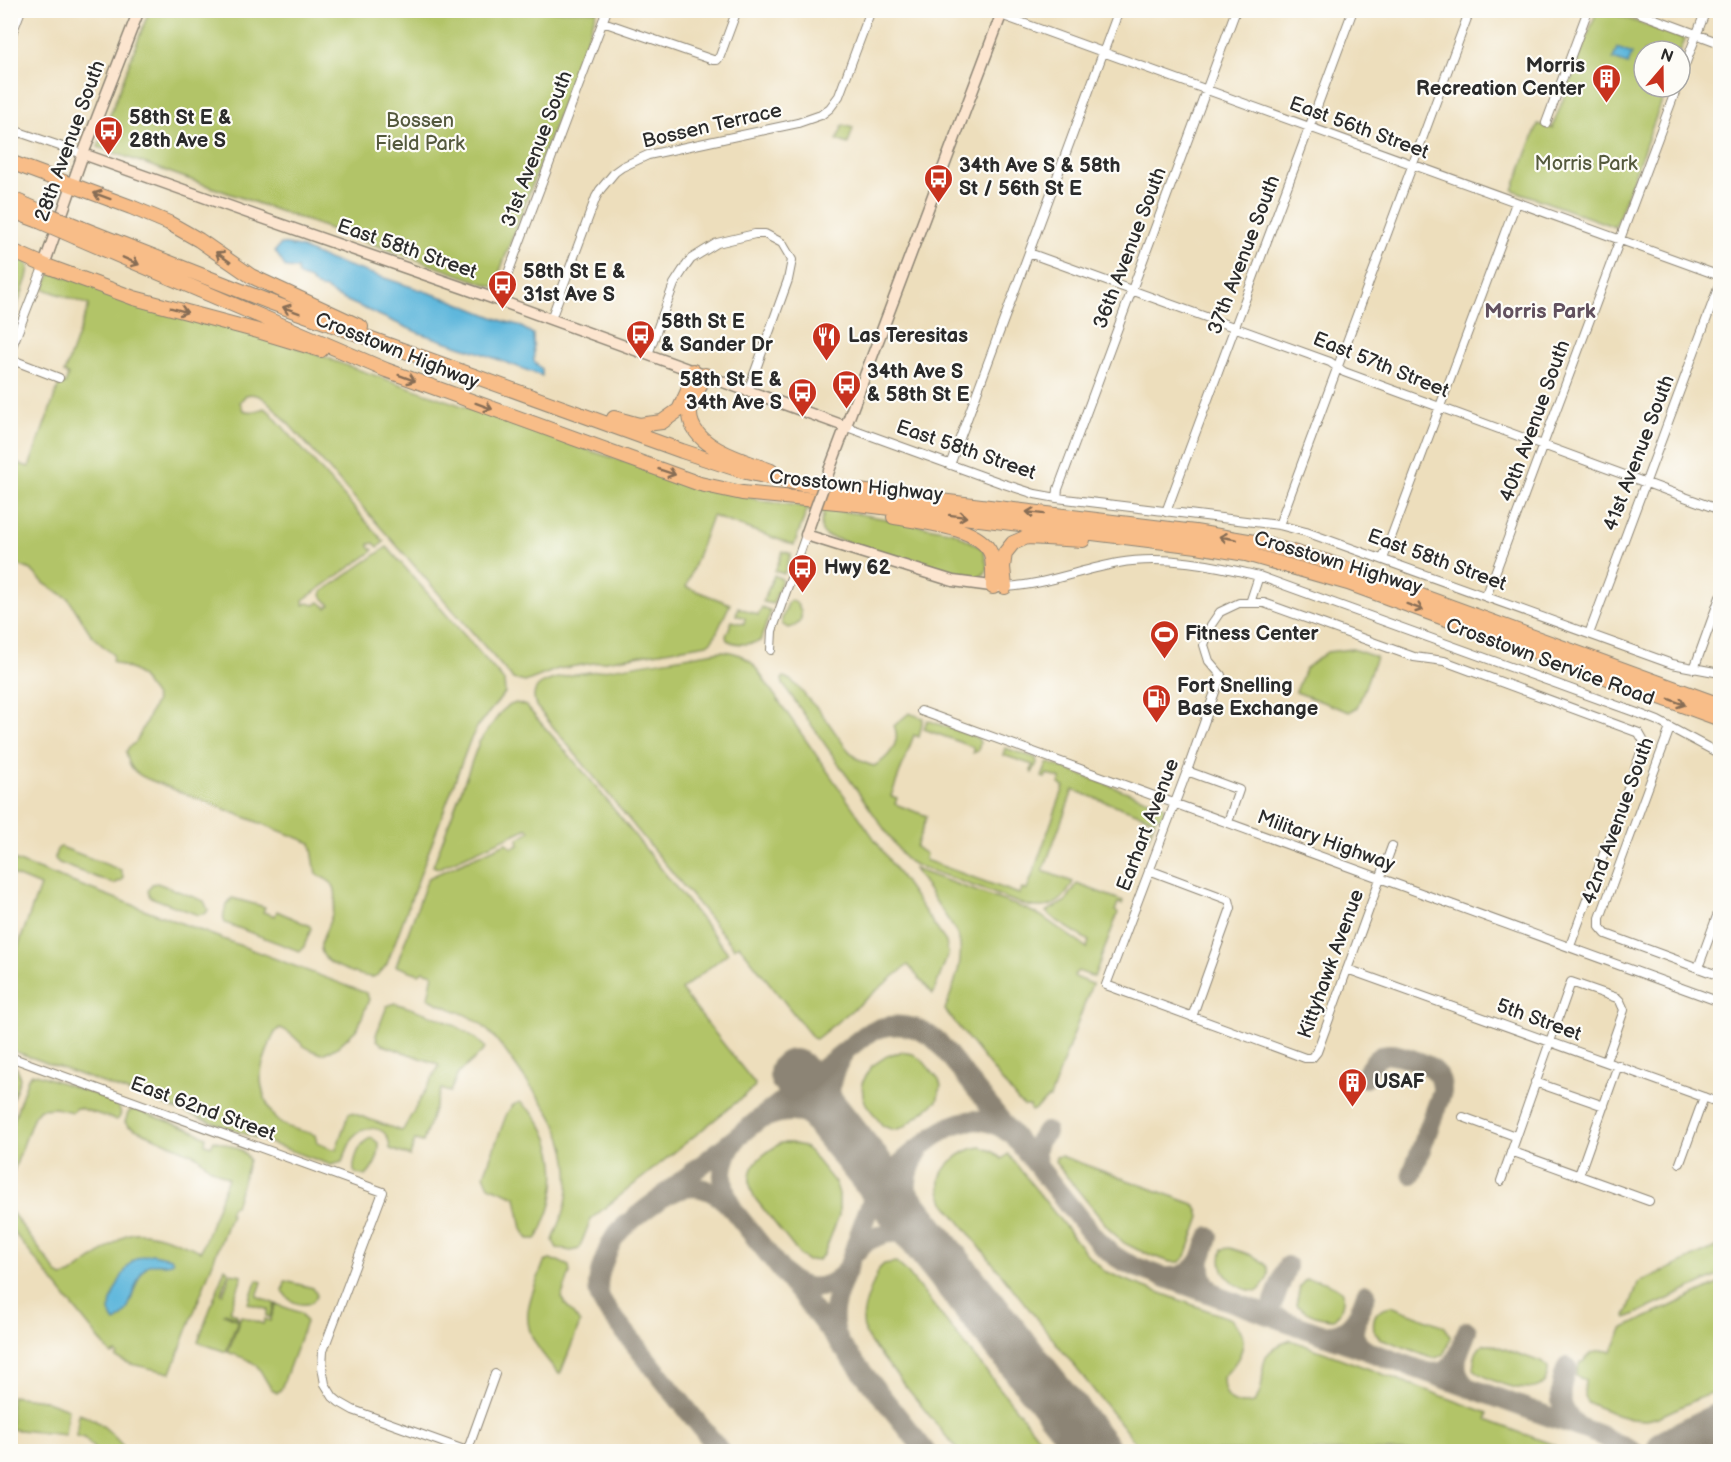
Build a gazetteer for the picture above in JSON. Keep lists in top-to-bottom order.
{
  "streets": {
    "highway": ["Crosstown Highway"],
    "street": [
      "Bossen Terrace",
      "East 56th Street",
      "28th Avenue South",
      "31st Avenue South",
      "36th Avenue South",
      "East 58th Street",
      "37th Avenue South",
      "East 57th Street",
      "40th Avenue South",
      "41st Avenue South",
      "Crosstown Service Road",
      "42nd Avenue South",
      "Earhart Avenue",
      "Military Highway",
      "Kittyhawk Avenue",
      "5th Street",
      "East 62nd Street"
    ]
  },
  "crossings": [
    ["Bossen Terrace", "East 58th Street"],
    ["East 56th Street", "36th Avenue South"],
    ["East 56th Street", "37th Avenue South"],
    ["East 56th Street", "40th Avenue South"],
    ["28th Avenue South", "East 58th Street"],
    ["31st Avenue South", "East 58th Street"],
    ["36th Avenue South", "East 58th Street"],
    ["36th Avenue South", "East 57th Street"],
    ["East 58th Street", "37th Avenue South"],
    ["East 58th Street", "40th Avenue South"],
    ["East 58th Street", "41st Avenue South"],
    ["37th Avenue South", "East 57th Street"],
    ["East 57th Street", "40th Avenue South"],
    ["East 57th Street", "41st Avenue South"],
    ["Crosstown Service Road", "42nd Avenue South"],
    ["Earhart Avenue", "Military Highway"],
    ["Earhart Avenue", "Kittyhawk Avenue"],
    ["Military Highway", "Kittyhawk Avenue"],
    ["Kittyhawk Avenue", "5th Street"]
  ],
  "districts": ["Morris Park"],
  "parks": ["Bossen Field Park", "Morris Park"],
  "places": {
    "building": ["Morris Recreation Center", "USAF"],
    "bus stop": [
      "58th St E & 28th Ave S",
      "34th Ave S & 58th St / 56th St E",
      "58th St E & 31st Ave S",
      "58th St E & Sander Dr",
      "34th Ave S & 58th St E",
      "58th St E & 34th Ave S",
      "Hwy 62"
    ],
    "restaurant": ["Las Teresitas"],
    "sports": ["Fitness Center"],
    "fuel station": ["Fort Snelling Base Exchange"]
  },
  "north": "top"
}
